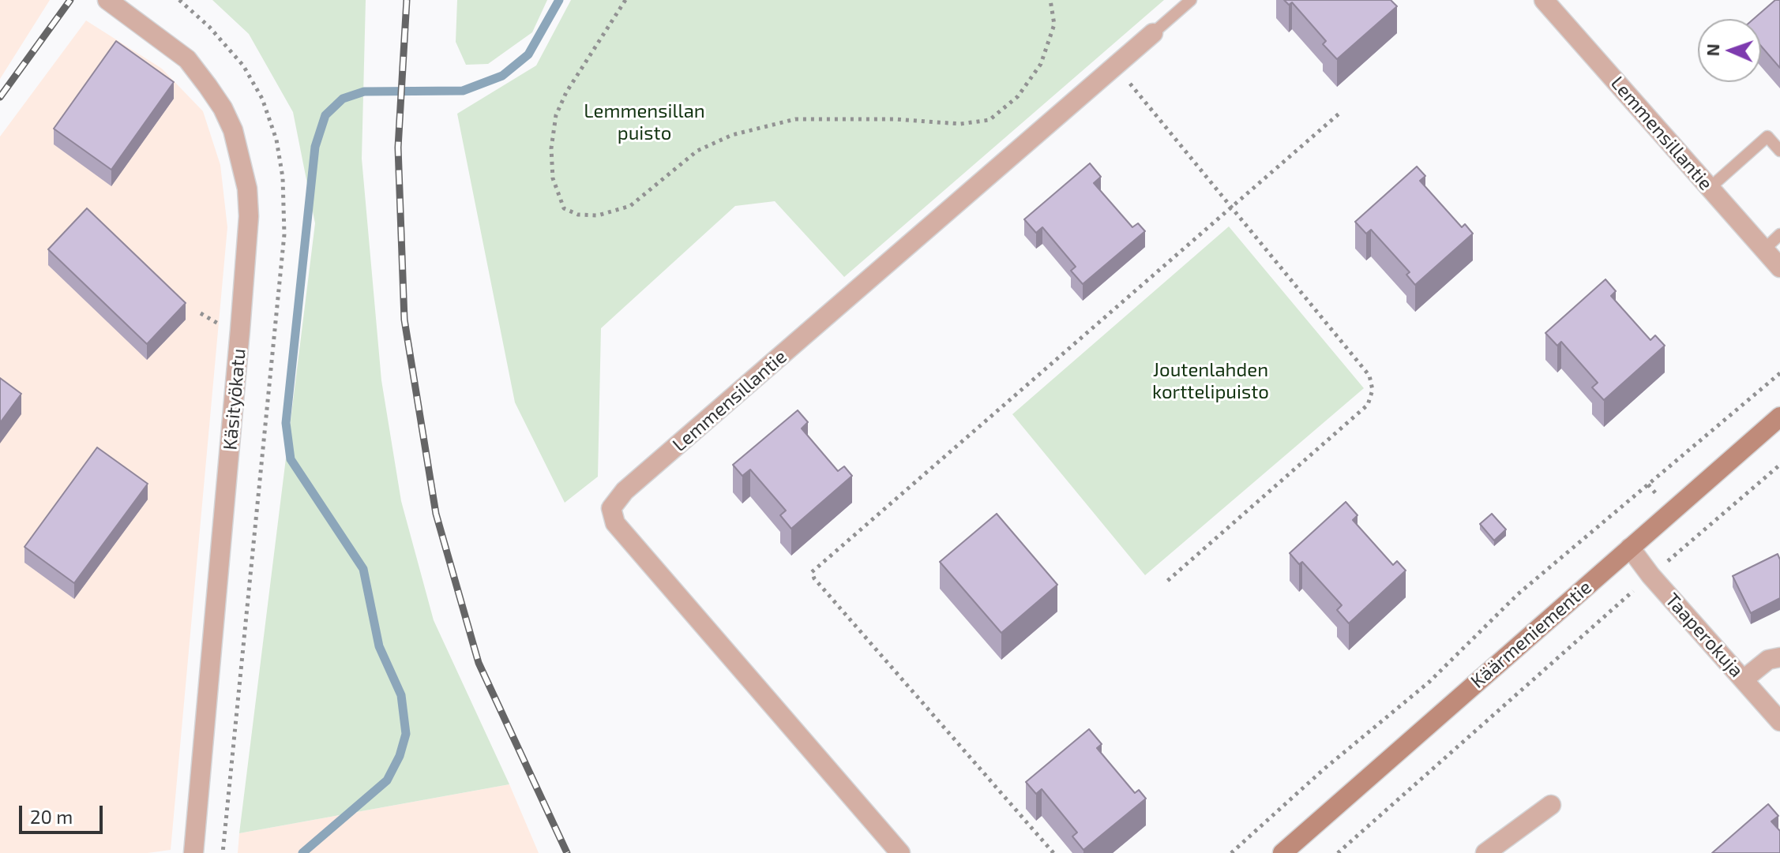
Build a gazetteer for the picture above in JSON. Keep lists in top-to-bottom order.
{
  "streets": {
    "street": [
      "Lemmensillantie",
      "Käsityökatu",
      "Käärmeniementie",
      "Taaperokuja"
    ]
  },
  "crossings": [
    ["Käärmeniementie", "Taaperokuja"]
  ],
  "parks": ["Lemmensillan puisto", "Joutenlahden korttelipuisto"],
  "scale_bar": "20 m",
  "north": "left"
}
